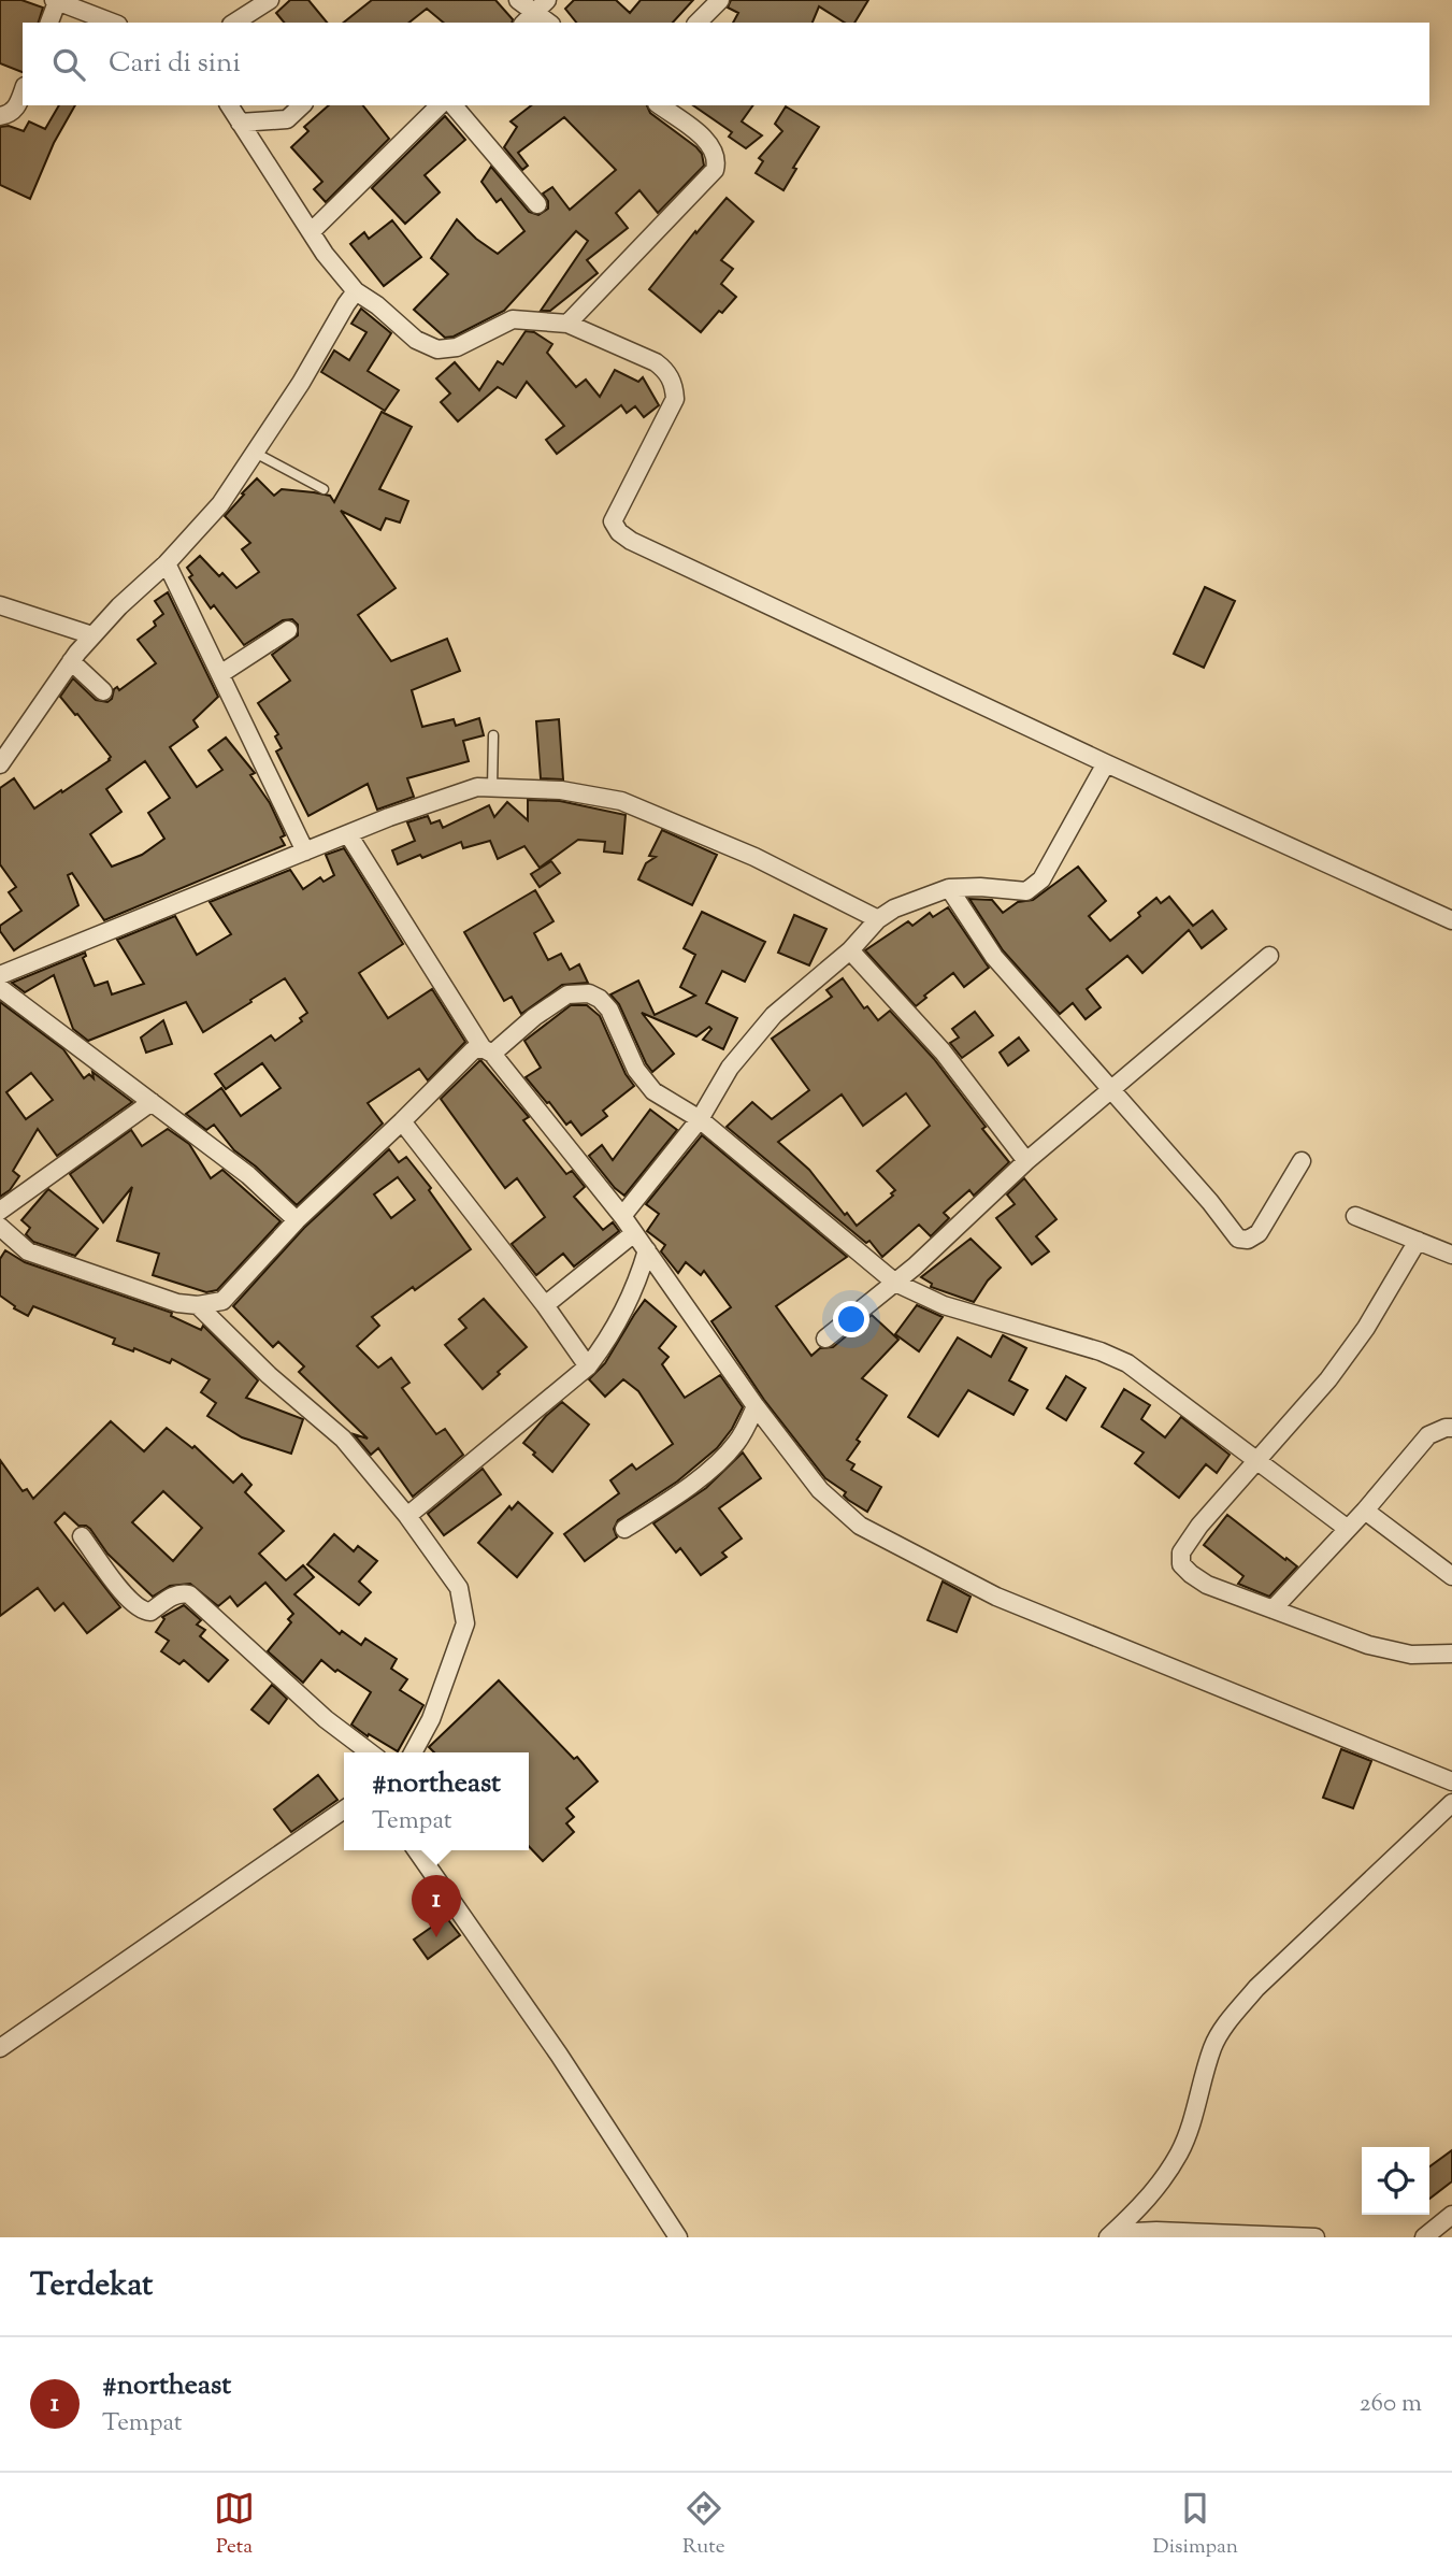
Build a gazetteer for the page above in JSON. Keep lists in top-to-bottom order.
{
  "page": {
    "search": "Cari di sini",
    "popup": ["#northeast", "Tempat"],
    "pins": "1",
    "heading": "Terdekat",
    "list": [
      {
        "mark": "1",
        "name": "#northeast",
        "note": "Tempat",
        "value": "260 m"
      }
    ],
    "nav": ["Peta", "Rute", "Disimpan"]
  }
}
